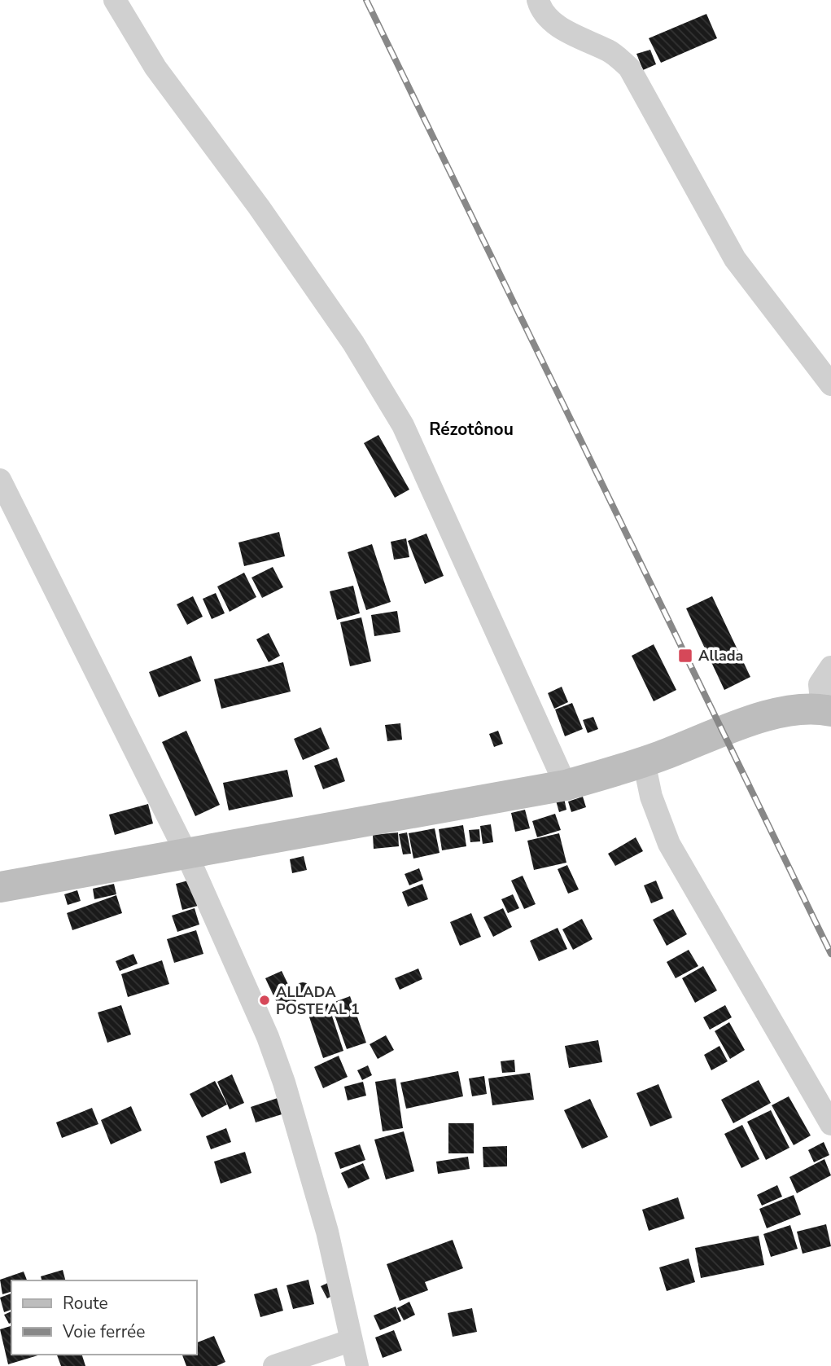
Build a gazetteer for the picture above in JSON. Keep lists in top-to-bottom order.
{
  "districts": ["Rézotônou"],
  "places": {
    "transit": ["Allada"],
    "other": ["ALLADA POSTE AL 1"]
  },
  "legend": ["Route", "Voie ferrée"]
}
